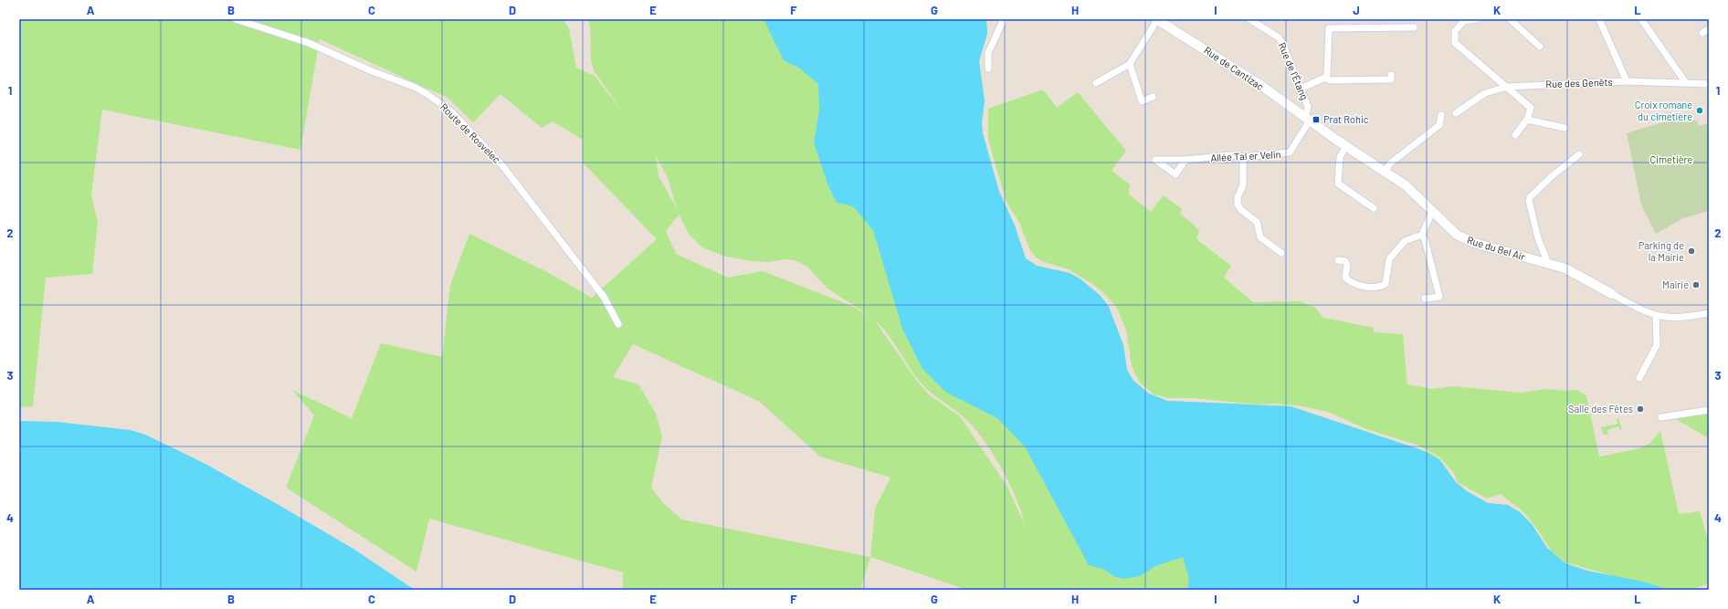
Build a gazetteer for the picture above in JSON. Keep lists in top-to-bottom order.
{
  "streets": {
    "street": [
      "Rue de Cantizac",
      "Rue de l'Étang",
      "Rue des Genêts",
      "Route de Rosvelec",
      "Allée Tal er Velin",
      "Rue du Bel Air"
    ]
  },
  "crossings": [
    ["Rue de Cantizac", "Rue de l'Étang"],
    ["Rue de Cantizac", "Allée Tal er Velin"],
    ["Rue de Cantizac", "Rue du Bel Air"],
    ["Rue de l'Étang", "Allée Tal er Velin"],
    ["Rue de l'Étang", "Rue du Bel Air"],
    ["Allée Tal er Velin", "Rue du Bel Air"]
  ],
  "parks": ["Cimetière"],
  "places": {
    "other": [
      "Croix romane du cimetière",
      "Parking de la Mairie",
      "Mairie",
      "Salle des Fêtes"
    ],
    "transit": ["Prat Rohic"]
  },
  "grid": {
    "columns": [
      "A",
      "B",
      "C",
      "D",
      "E",
      "F",
      "G",
      "H",
      "I",
      "J",
      "K",
      "L"
    ],
    "rows": [
      "1",
      "2",
      "3",
      "4"
    ]
  }
}
